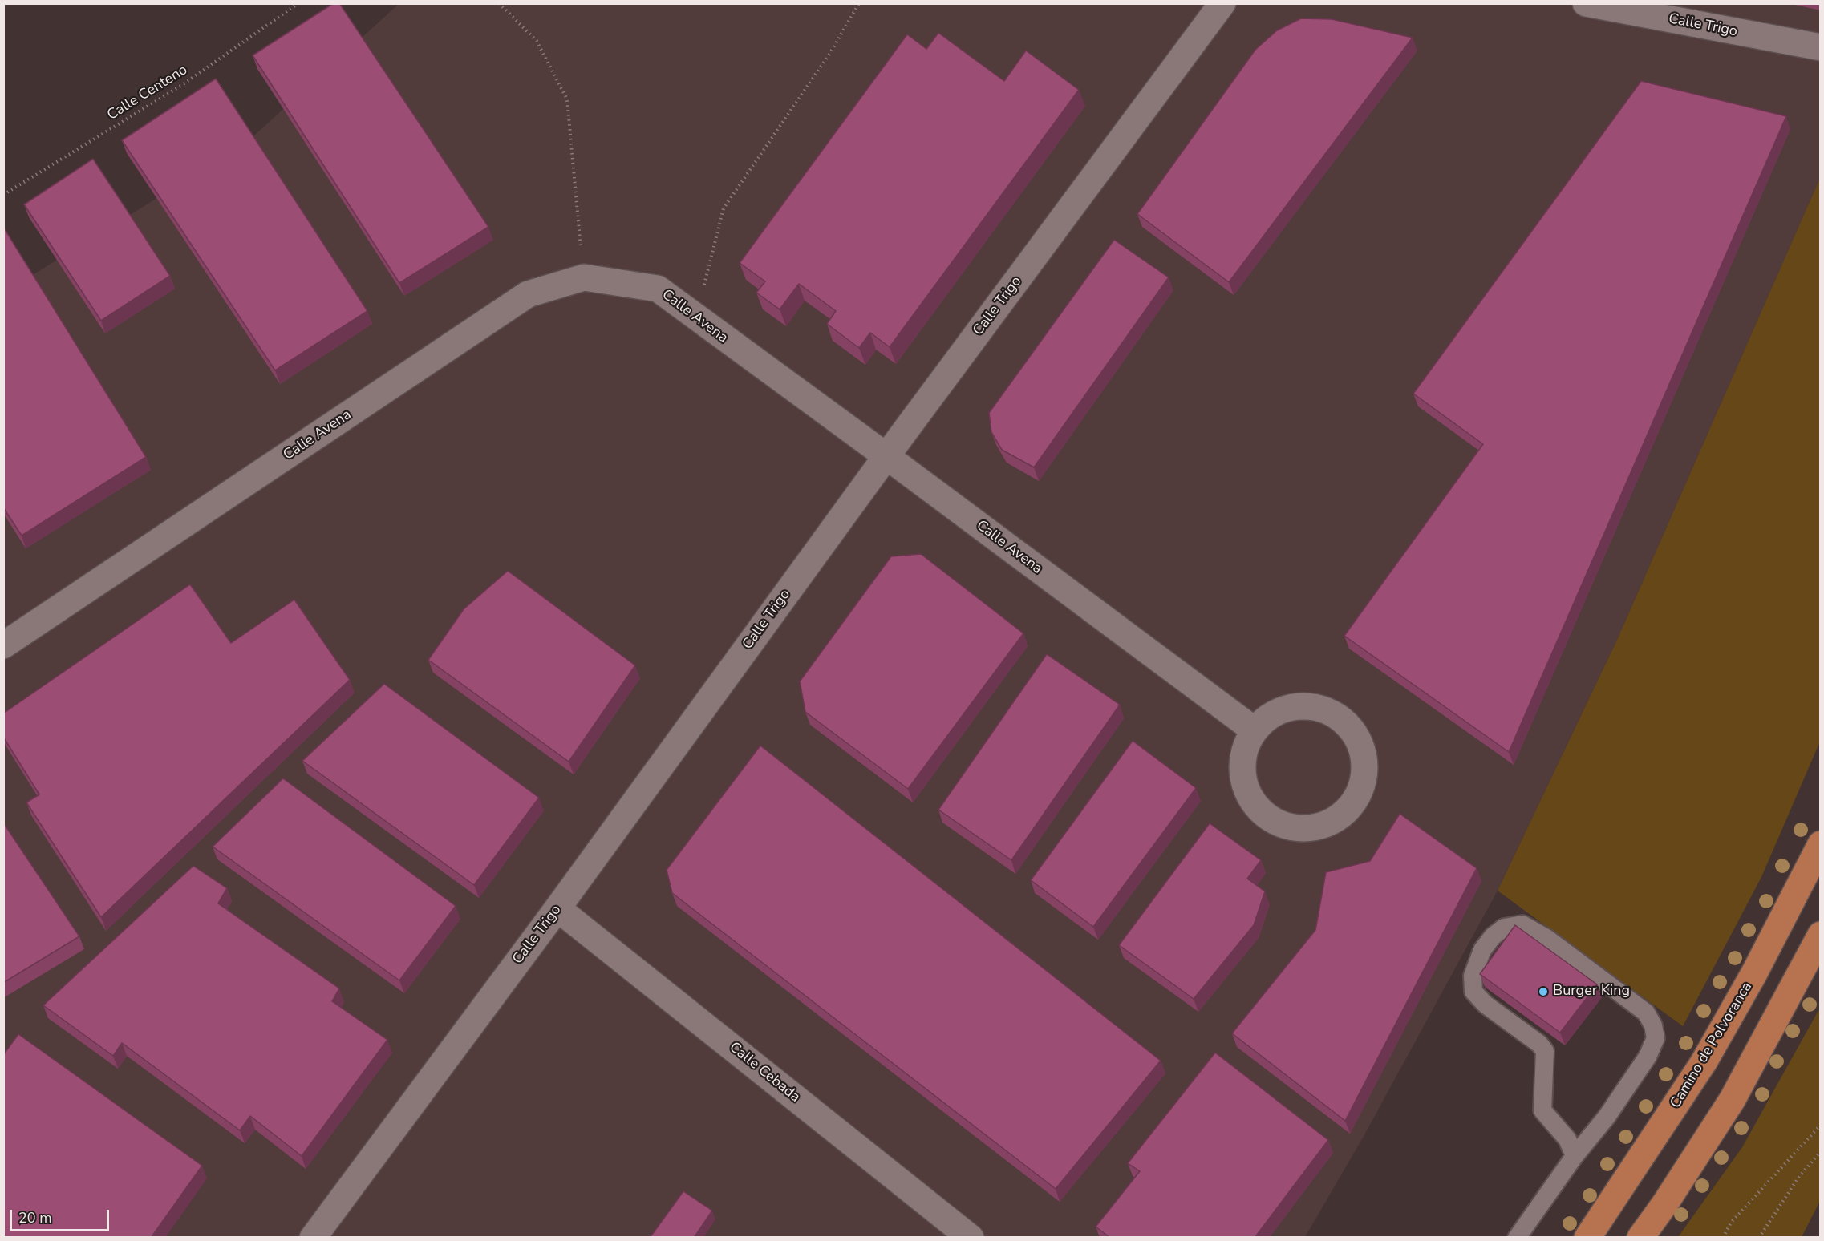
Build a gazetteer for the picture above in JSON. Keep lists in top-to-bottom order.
{
  "streets": {
    "main road": ["Camino de Polvoranca"],
    "street": ["Calle Trigo", "Calle Avena", "Calle Cebada"],
    "path": ["Calle Centeno"]
  },
  "crossings": [
    ["Calle Trigo", "Calle Avena"],
    ["Calle Trigo", "Calle Cebada"]
  ],
  "places": ["Burger King"],
  "scale_bar": "20 m"
}
